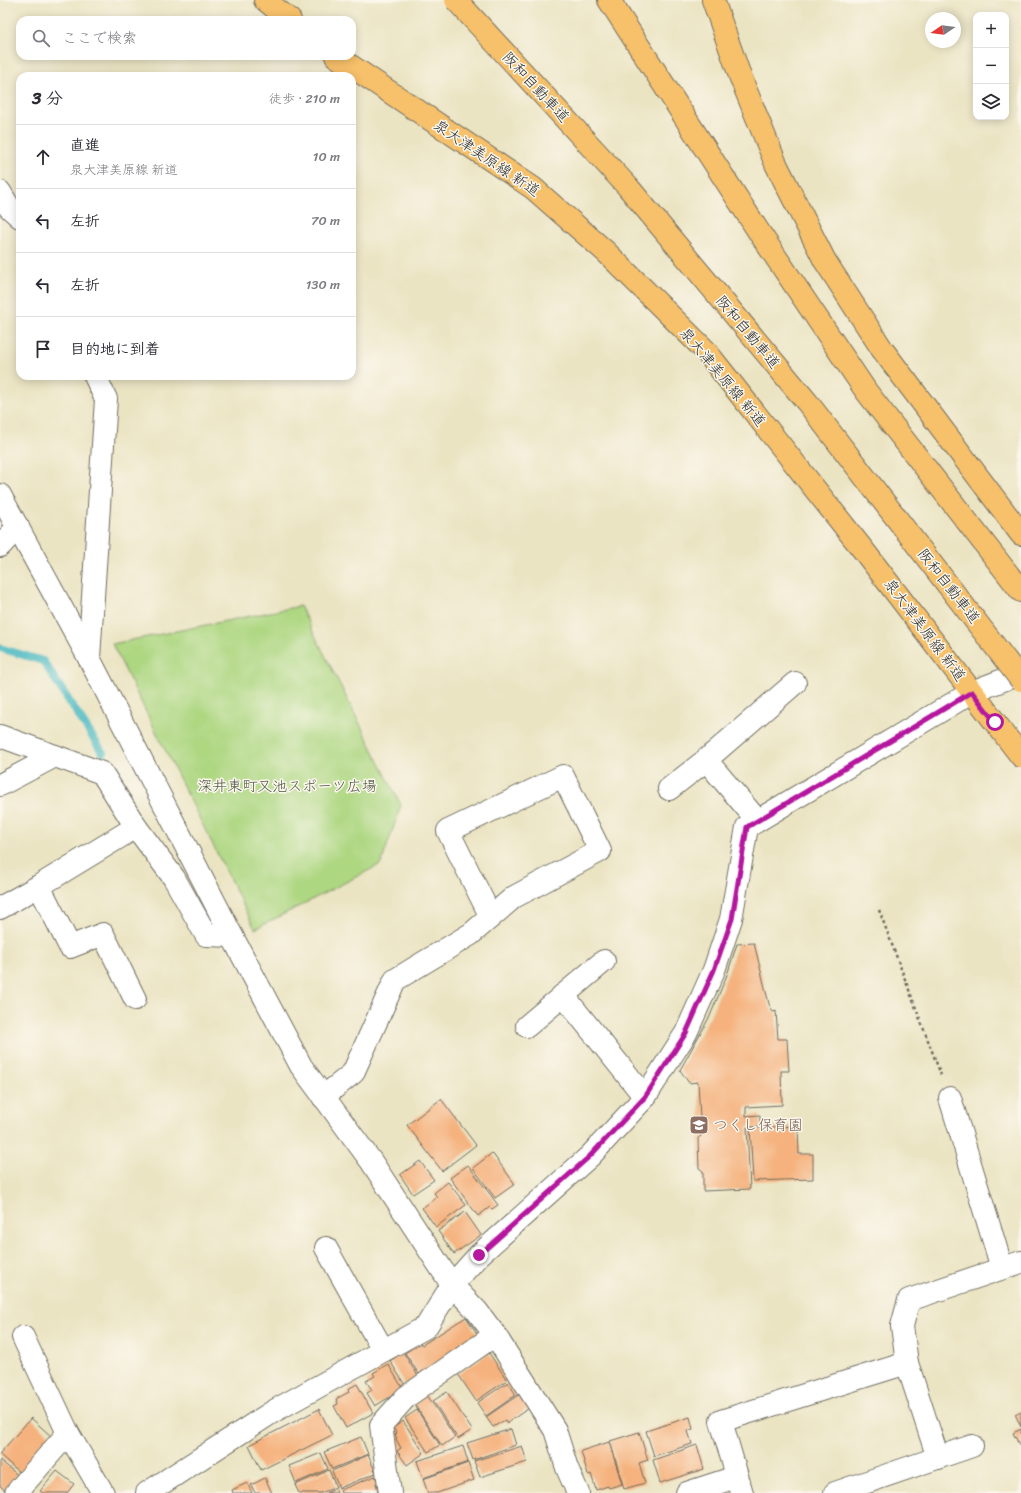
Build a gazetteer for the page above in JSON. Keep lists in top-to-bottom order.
{
  "streets": {
    "main road": ["阪和自動車道", "泉大津美原線 新道"]
  },
  "parks": ["深井東町又池スポーツ広場"],
  "places": {
    "school or university": ["つくし保育園"]
  },
  "north": "left",
  "page": {
    "map_buttons": ["+", "−"],
    "search": "ここで検索",
    "heading": ["3 分", "徒歩 · 210 m"],
    "list": [
      ["直進", "泉大津美原線 新道", "10 m"],
      ["左折", "70 m"],
      ["左折", "130 m"],
      "目的地に到着"
    ]
  }
}
